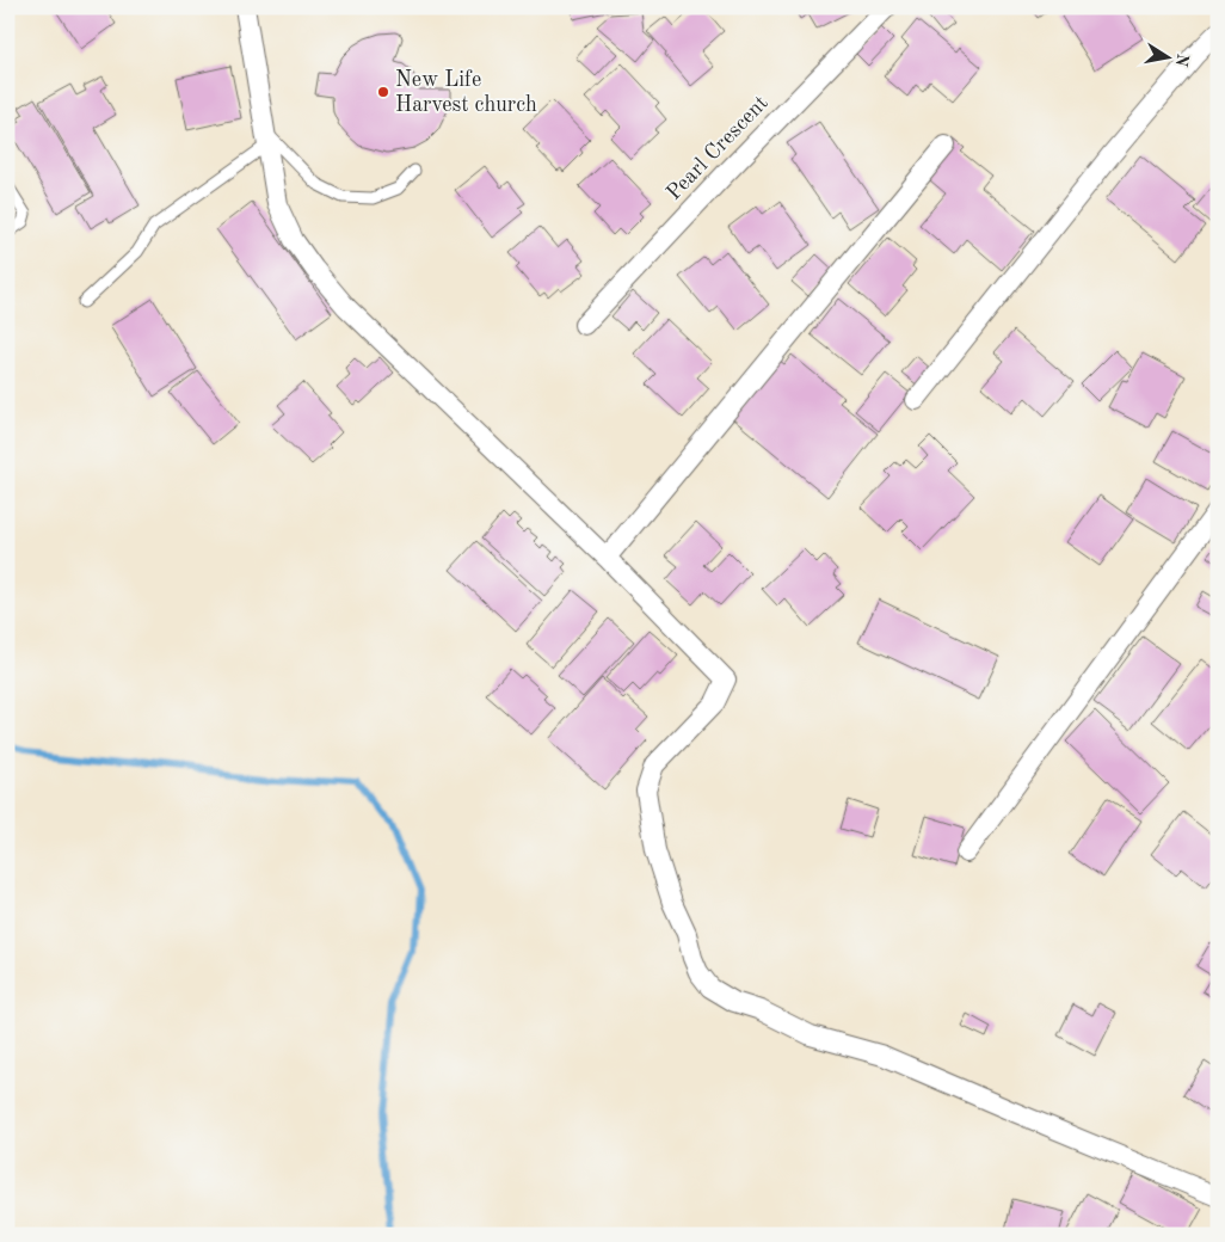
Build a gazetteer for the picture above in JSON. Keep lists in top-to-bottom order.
{
  "streets": {
    "street": ["Pearl Crescent"]
  },
  "places": ["New Life Harvest church"],
  "north": "right"
}
